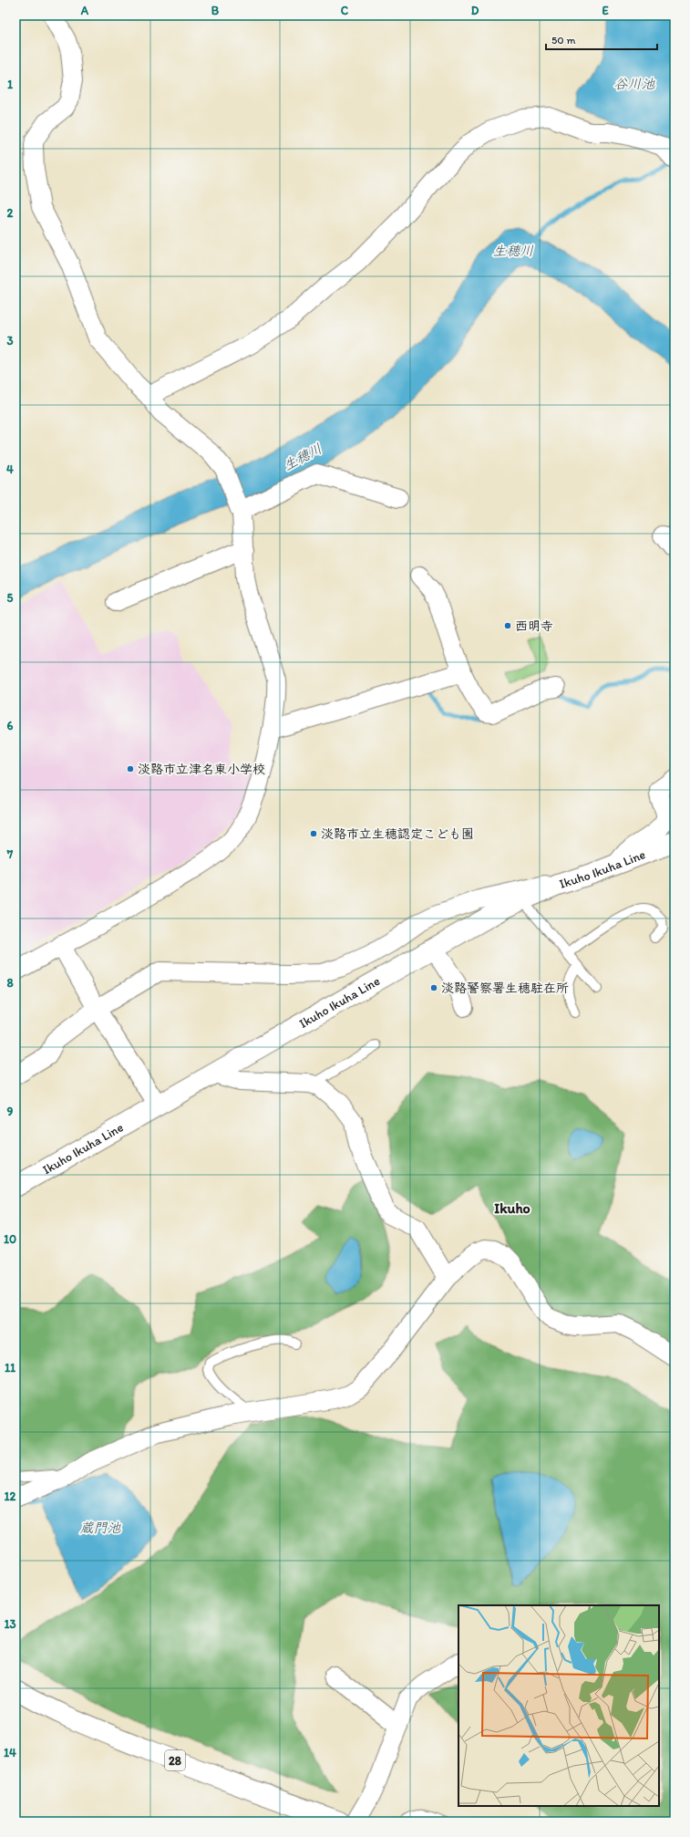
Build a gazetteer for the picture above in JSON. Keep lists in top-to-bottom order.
{
  "streets": {
    "main road": ["Ikuho Ikuha Line", "28"]
  },
  "districts": ["Ikuho"],
  "water": ["谷川池", "生穂川", "蔵門池"],
  "places": [
    "西明寺",
    "淡路市立津名東小学校",
    "淡路市立生穂認定こども園",
    "淡路警察署生穂駐在所"
  ],
  "scale_bar": "50 m",
  "grid": {
    "columns": [
      "A",
      "B",
      "C",
      "D",
      "E"
    ],
    "rows": [
      "1",
      "2",
      "3",
      "4",
      "5",
      "6",
      "7",
      "8",
      "9",
      "10",
      "11",
      "12",
      "13",
      "14"
    ]
  }
}
